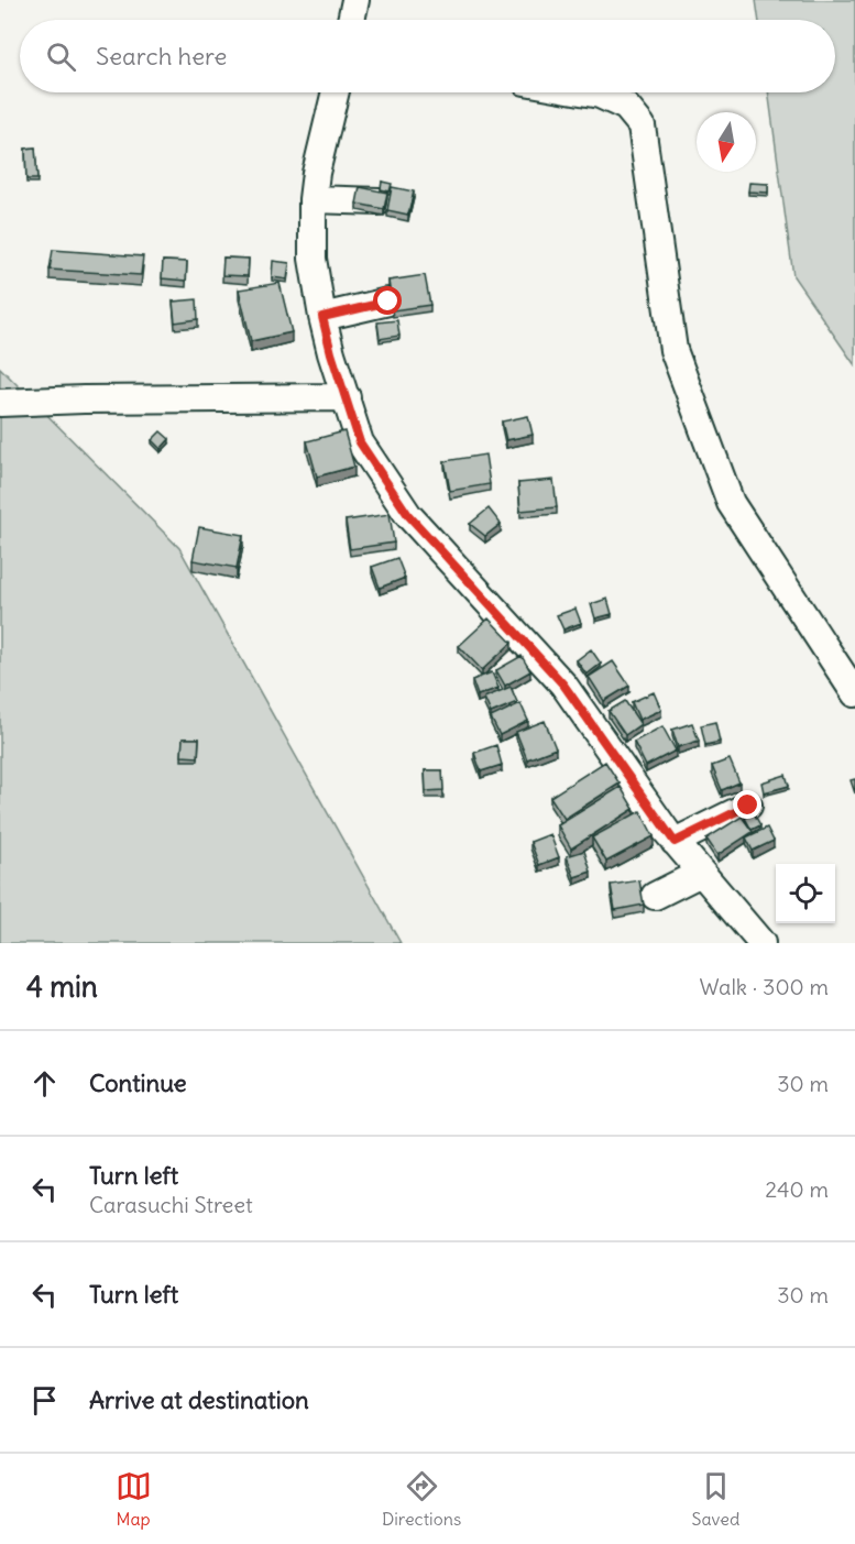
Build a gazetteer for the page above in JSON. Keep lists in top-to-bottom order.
{
  "north": "bottom",
  "page": {
    "search": "Search here",
    "heading": ["4 min", "Walk · 300 m"],
    "list": [
      ["Continue", "30 m"],
      ["Turn left", "Carasuchi Street", "240 m"],
      ["Turn left", "30 m"],
      "Arrive at destination"
    ],
    "nav": ["Map", "Directions", "Saved"]
  }
}
